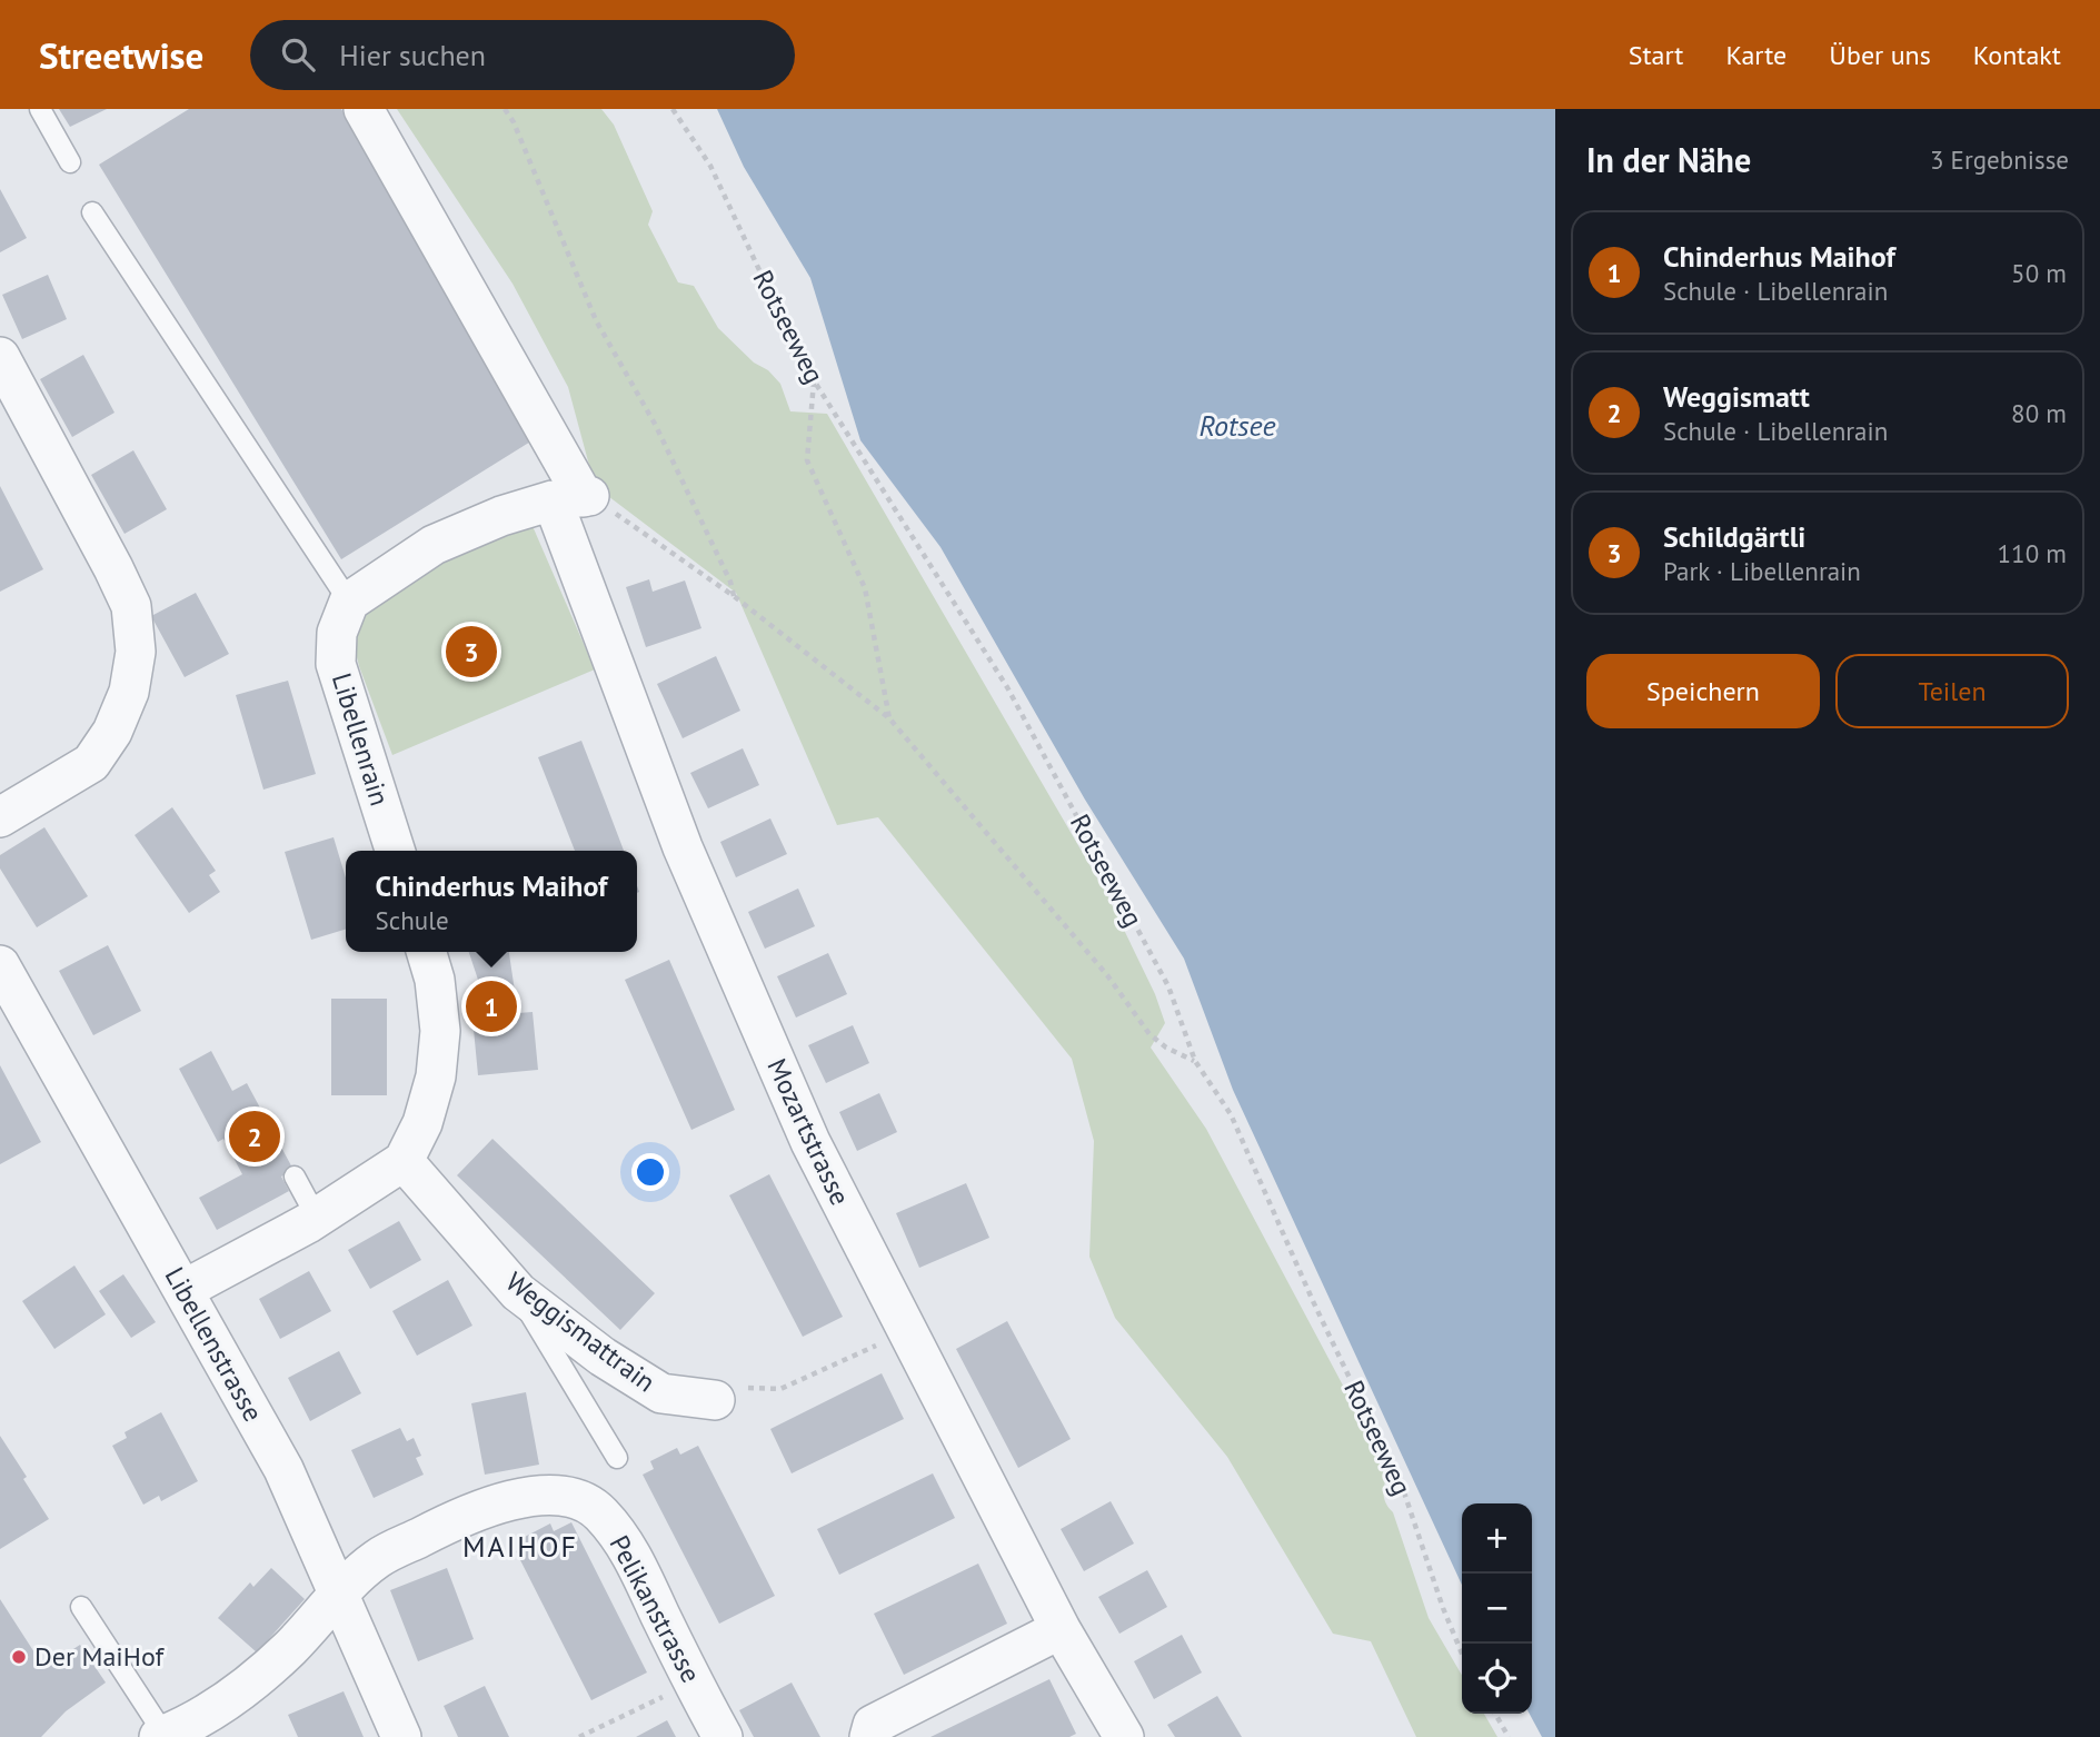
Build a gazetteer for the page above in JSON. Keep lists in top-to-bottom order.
{
  "streets": {
    "street": [
      "Libellenrain",
      "Mozartstrasse",
      "Weggismattrain",
      "Libellenstrasse",
      "Pelikanstrasse"
    ],
    "path": ["Rotseeweg"]
  },
  "crossings": [
    ["Libellenstrasse", "Pelikanstrasse"]
  ],
  "districts": ["MAIHOF"],
  "water": ["Rotsee"],
  "places": ["Der MaiHof"],
  "page": {
    "header": "Streetwise",
    "search": "Hier suchen",
    "nav": [
      "Start",
      "Karte",
      "Über uns",
      "Kontakt"
    ],
    "heading": ["In der Nähe", "3 Ergebnisse"],
    "list": [
      {
        "mark": "1",
        "name": "Chinderhus Maihof",
        "note": "Schule · Libellenrain",
        "value": "50 m"
      },
      {
        "mark": "2",
        "name": "Weggismatt",
        "note": "Schule · Libellenrain",
        "value": "80 m"
      },
      {
        "mark": "3",
        "name": "Schildgärtli",
        "note": "Park · Libellenrain",
        "value": "110 m"
      }
    ],
    "pins": ["3", "1", "2"],
    "buttons": ["Speichern", "Teilen"],
    "popup": ["Chinderhus Maihof", "Schule"],
    "map_buttons": ["+", "−"]
  }
}
